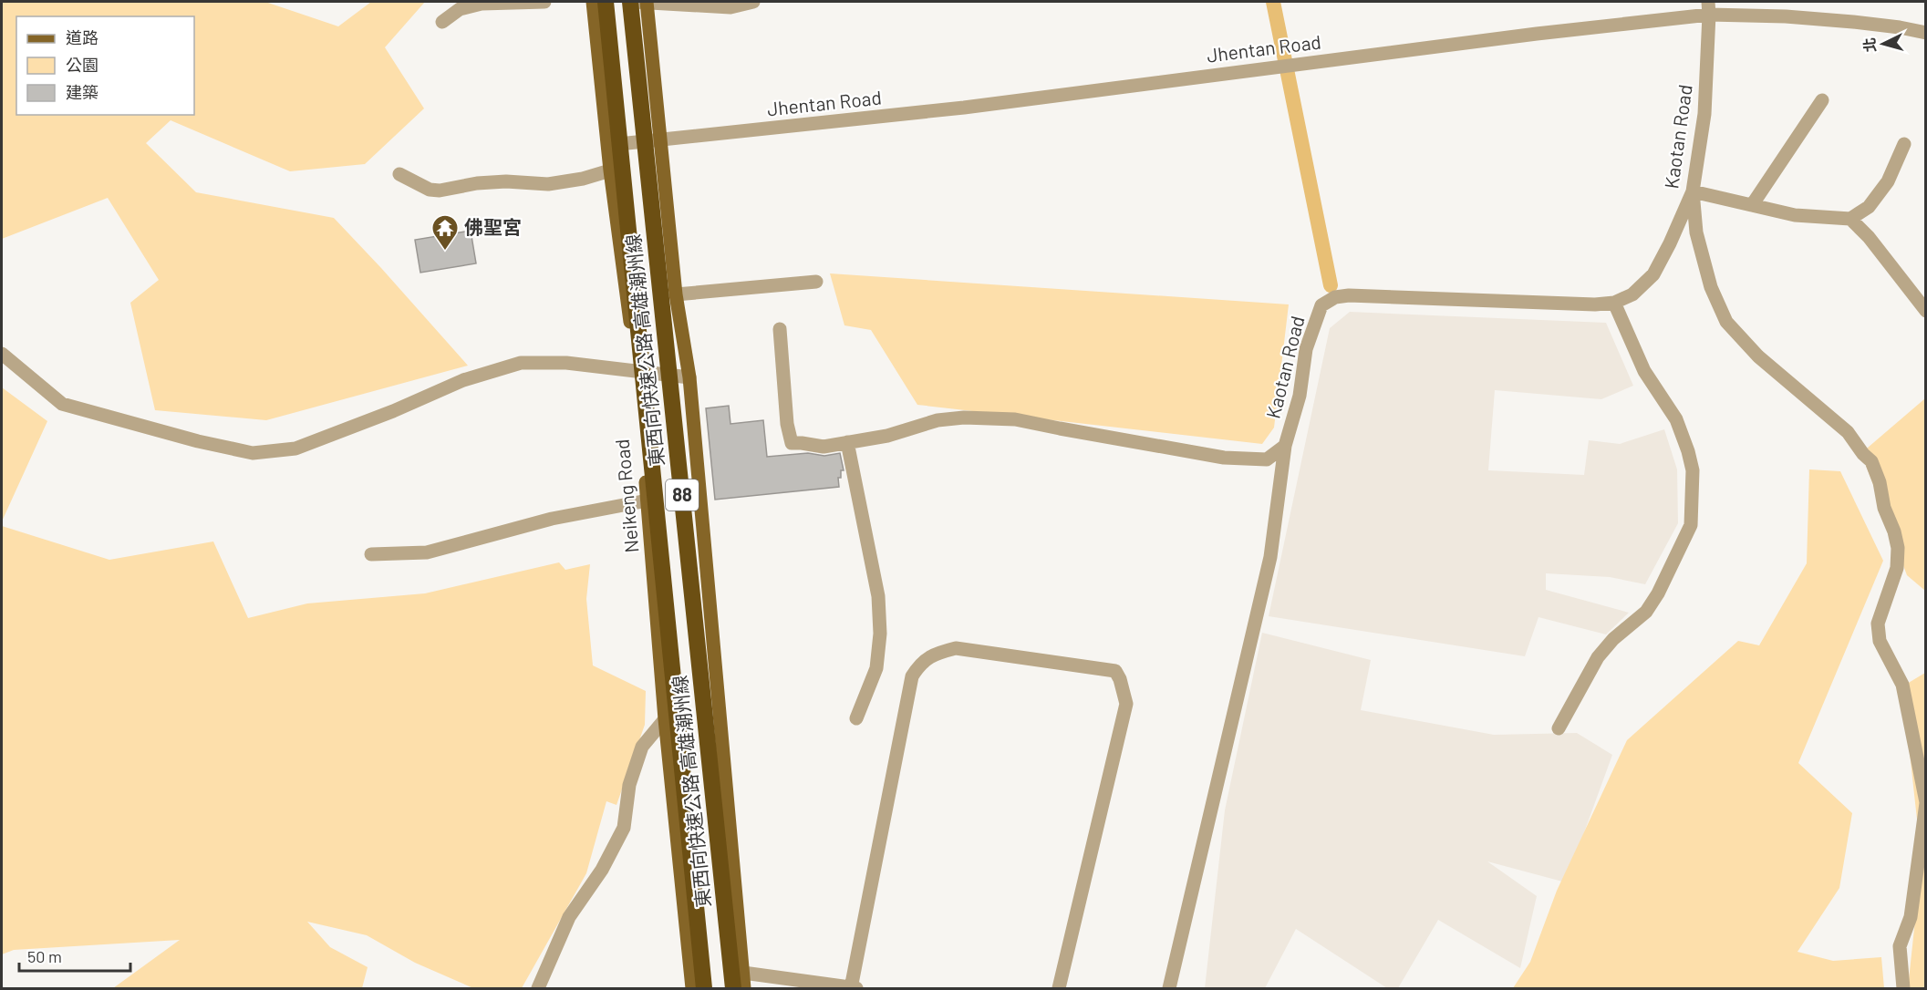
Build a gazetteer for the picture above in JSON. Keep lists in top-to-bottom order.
{
  "streets": {
    "highway": ["東西向快速公路 高雄潮州線", "88"],
    "main road": ["Neikeng Road"],
    "street": ["Jhentan Road", "Kaotan Road"]
  },
  "crossings": [
    ["Jhentan Road", "Kaotan Road"],
    ["Jhentan Road", "Neikeng Road"]
  ],
  "places": {
    "temple": ["佛聖宮"]
  },
  "legend": ["道路", "公園", "建築"],
  "scale_bar": "50 m",
  "north": "left"
}
